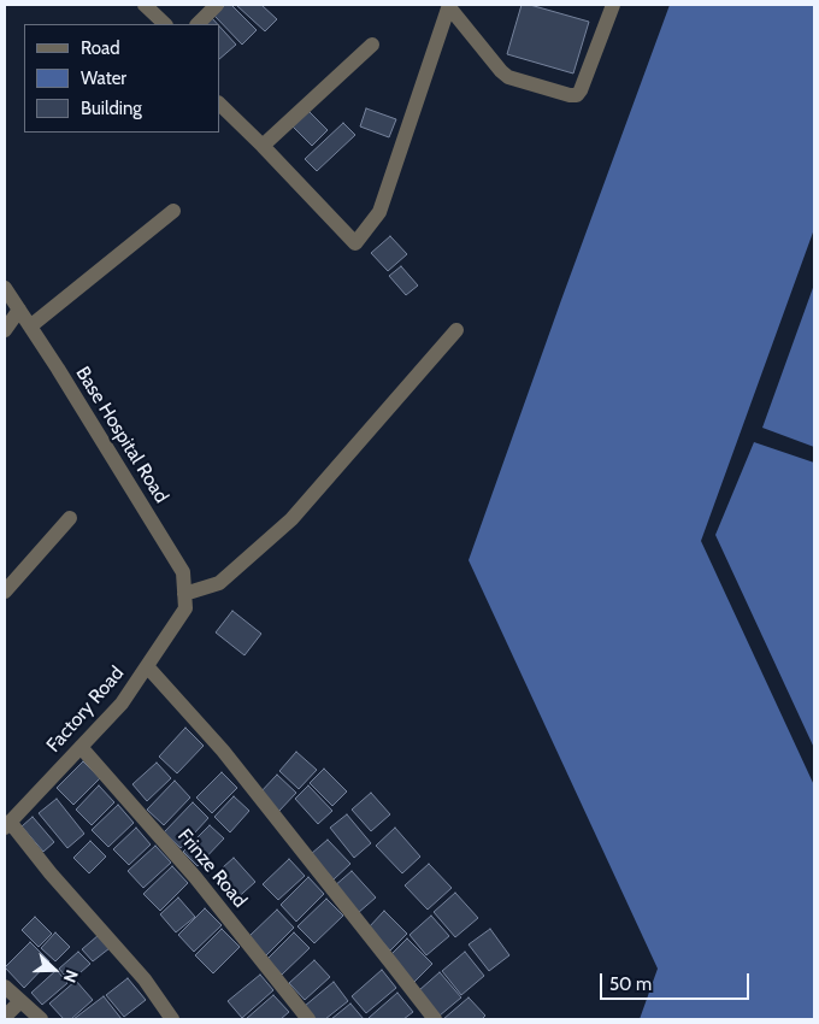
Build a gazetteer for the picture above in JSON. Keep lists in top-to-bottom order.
{
  "streets": {
    "street": ["Base Hospital Road", "Factory Road", "Frinze Road"]
  },
  "crossings": [
    ["Base Hospital Road", "Factory Road"],
    ["Factory Road", "Frinze Road"]
  ],
  "legend": ["Road", "Water", "Building"],
  "scale_bar": "50 m",
  "north": "right"
}
